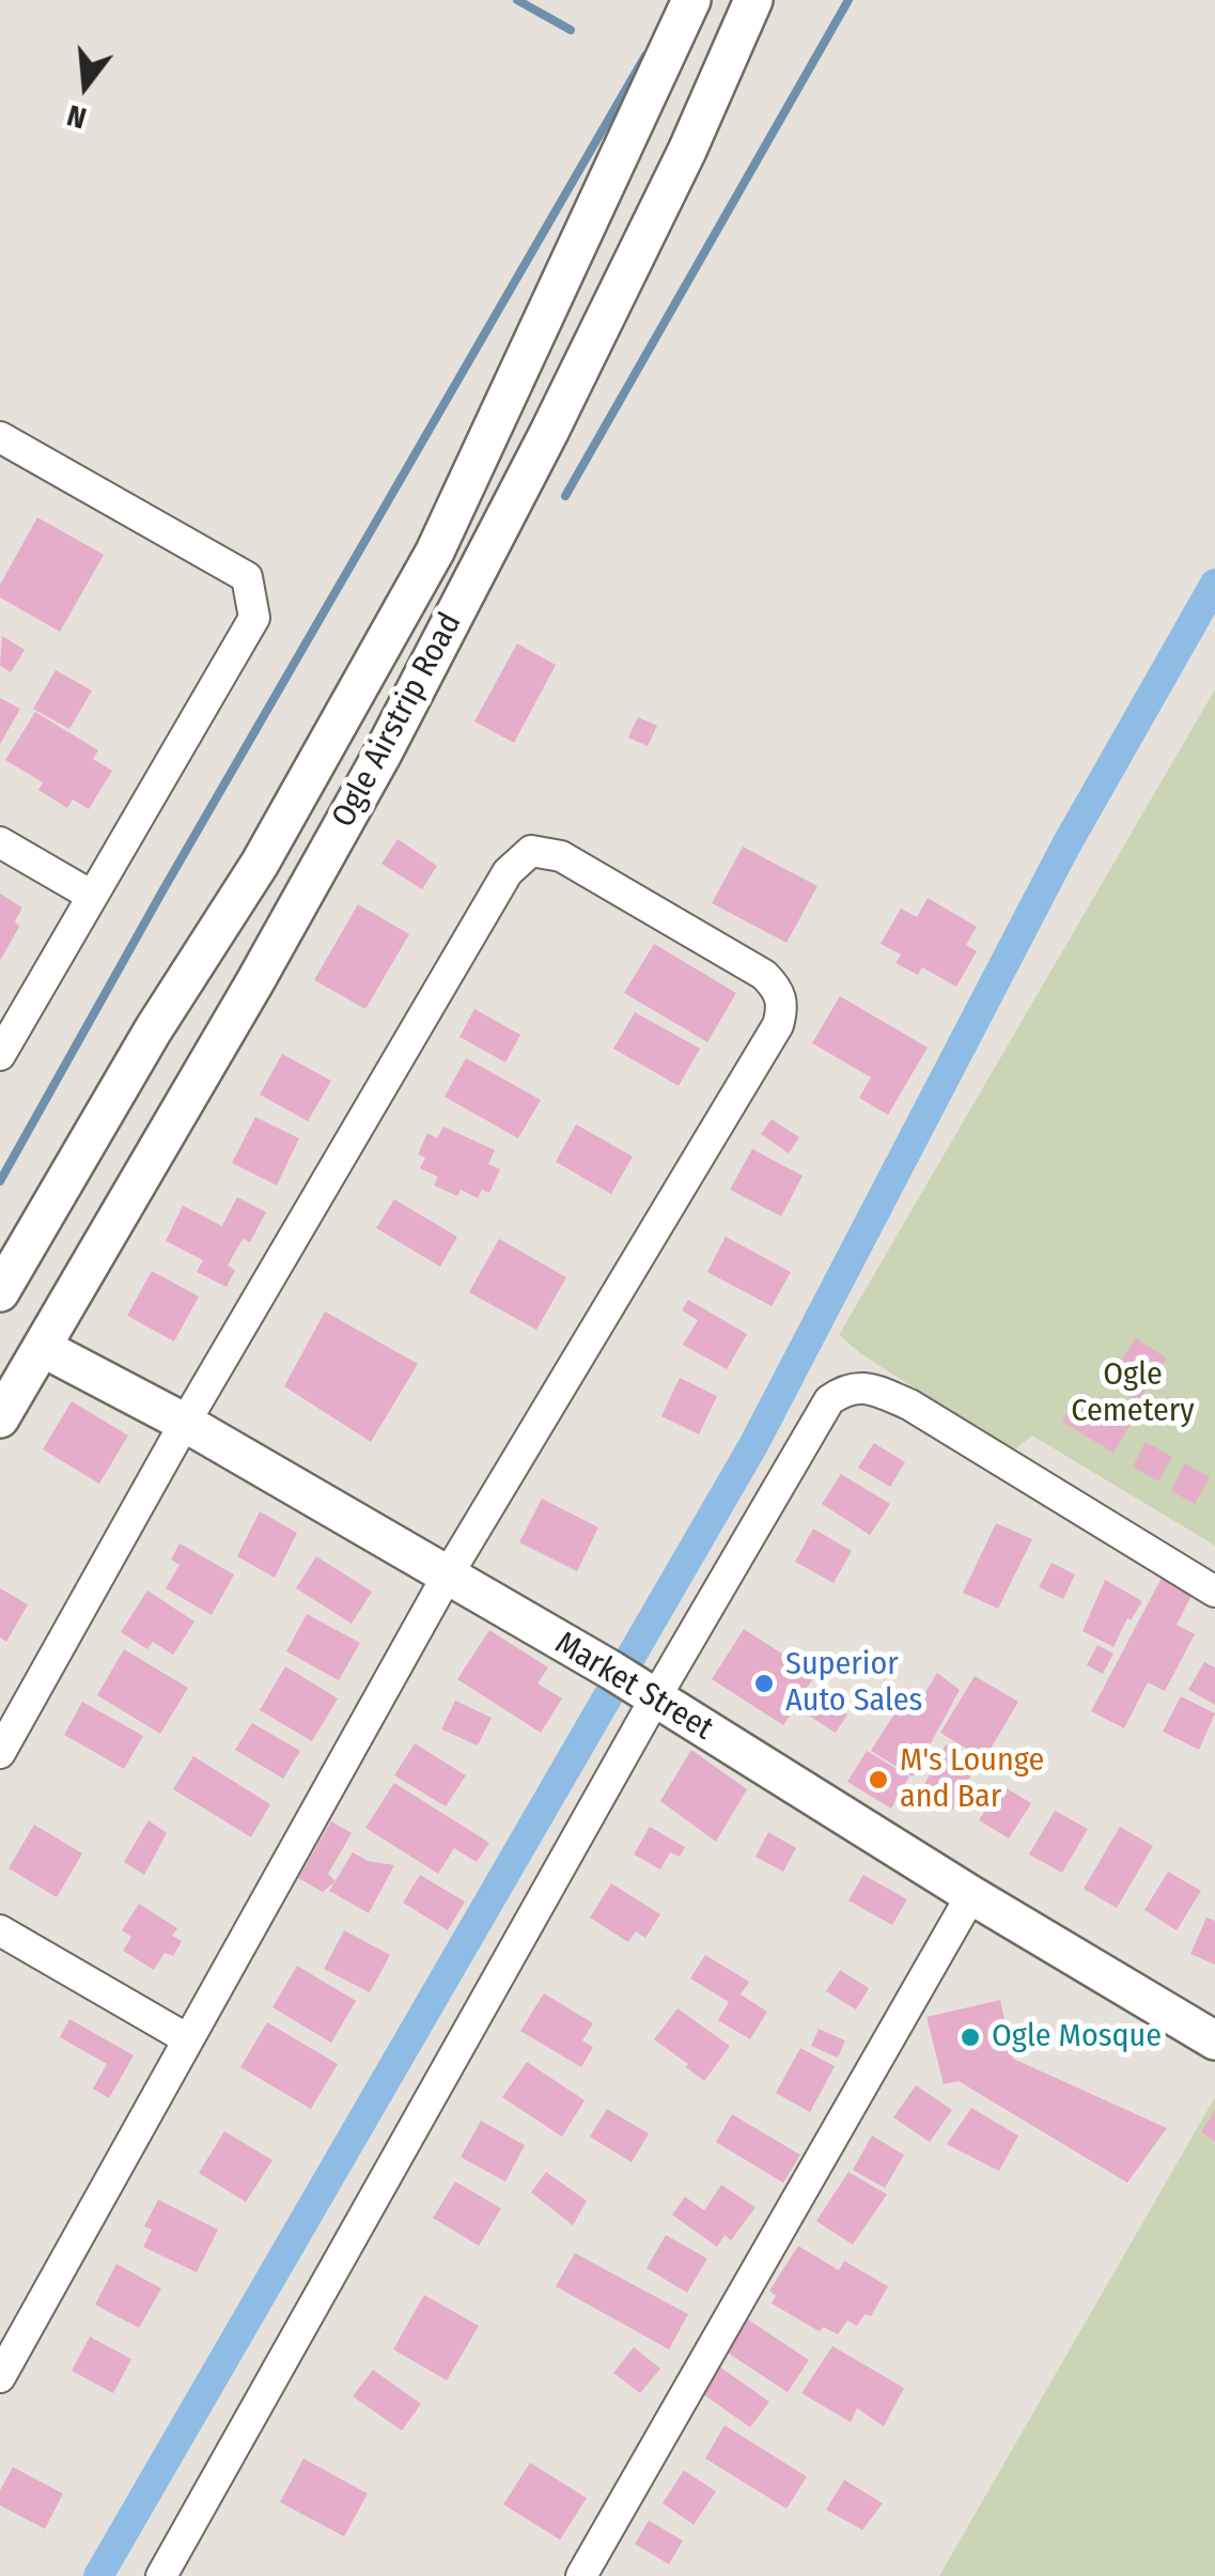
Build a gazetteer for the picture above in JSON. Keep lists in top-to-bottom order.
{
  "streets": {
    "street": ["Ogle Airstrip Road", "Market Street"]
  },
  "crossings": [
    ["Ogle Airstrip Road", "Market Street"]
  ],
  "parks": ["Ogle Cemetery"],
  "places": ["Superior Auto Sales", "M's Lounge and Bar", "Ogle Mosque"],
  "north": "bottom"
}
